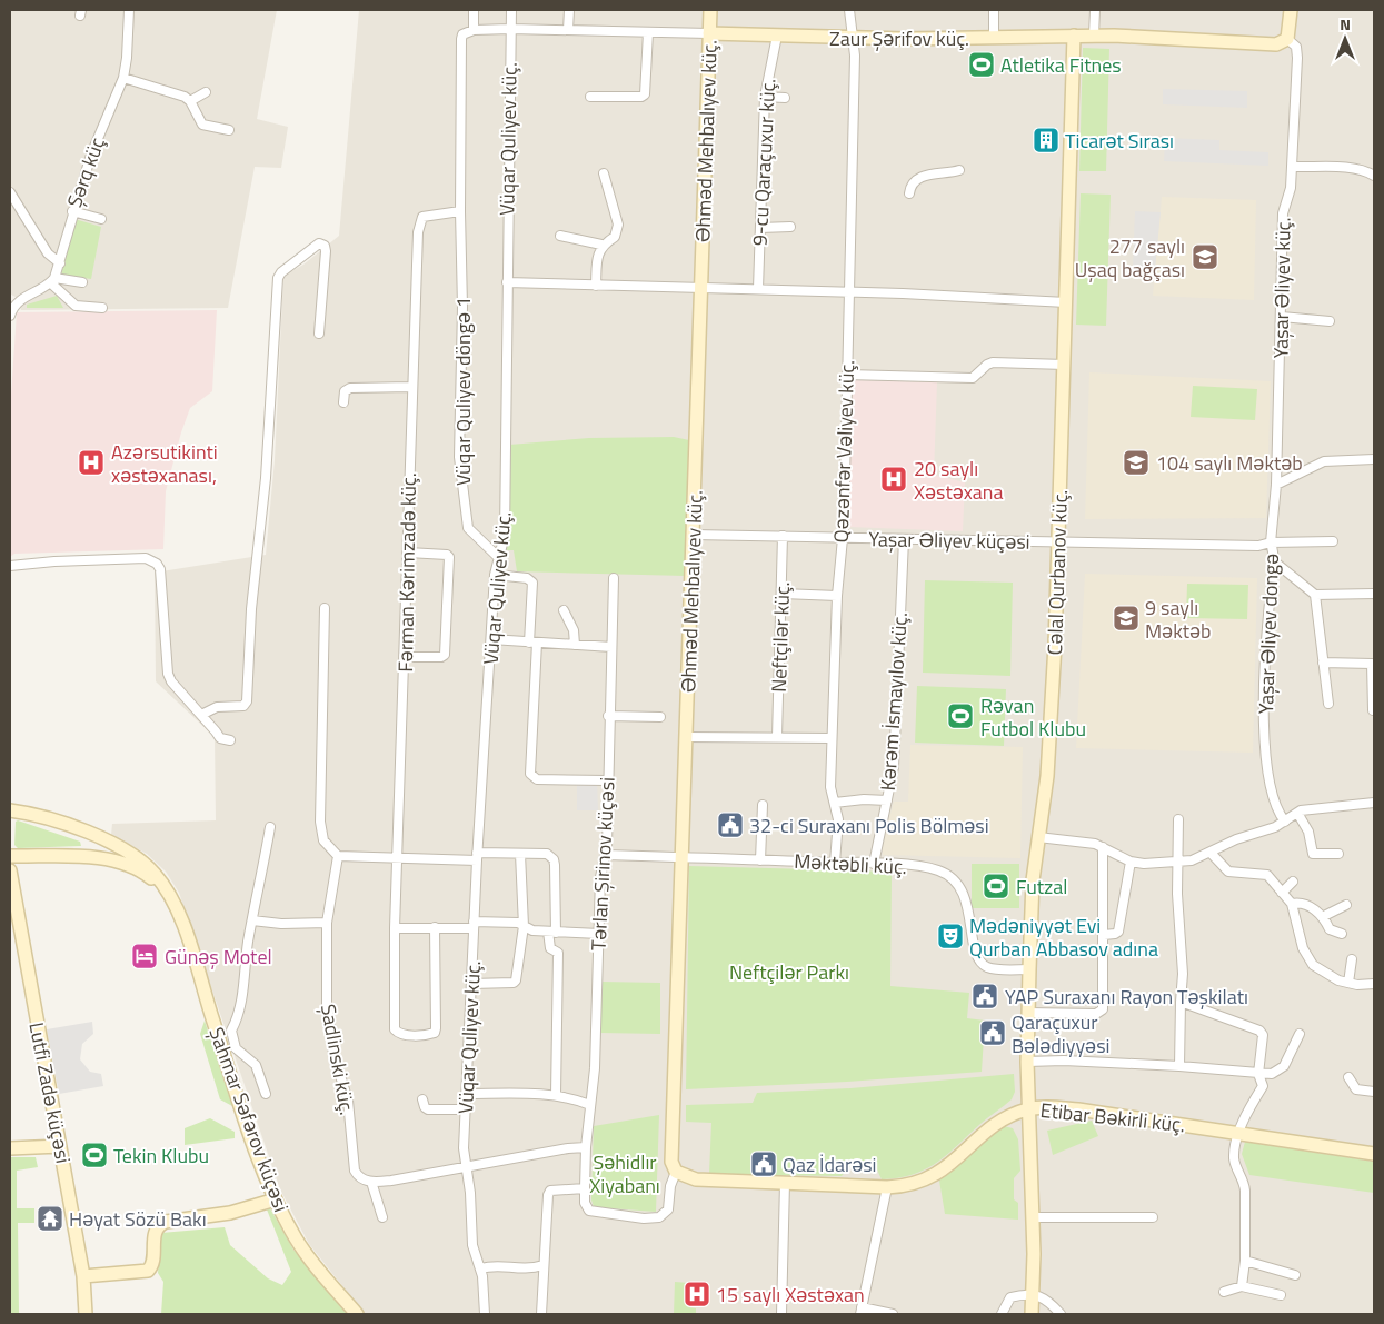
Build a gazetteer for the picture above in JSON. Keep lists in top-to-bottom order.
{
  "streets": {
    "street": [
      "Zaur Şərifov küç.",
      "Vüqar Quliyev küç.",
      "Əhməd Mehbalıyev küç.",
      "9-cu Qaraçuxur küç.",
      "Şərq küç",
      "Yaşar Əliyev küç.",
      "Vüqar Quliyev döngə 1",
      "Qəzənfər Vəliyev küç.",
      "Yaşar Əliyev küçəsi",
      "Fərman Kərimzadə küç.",
      "Cəlal Qurbanov küç.",
      "Yaşar Əliyev dongə",
      "Neftçilər küç.",
      "Kərəm İsmayılov küç.",
      "Tərlan Şirinov küçəsi",
      "Məktəbli küç.",
      "Şadlinski küç.",
      "Lutfi Zadə küçəsi",
      "Etibar Bəkirli küç.",
      "Şahmar Səfərov küçəsi"
    ]
  },
  "crossings": [
    ["Zaur Şərifov küç.", "Vüqar Quliyev küç."],
    ["Zaur Şərifov küç.", "Əhməd Mehbalıyev küç."],
    ["Zaur Şərifov küç.", "9-cu Qaraçuxur küç."],
    ["Zaur Şərifov küç.", "Yaşar Əliyev küç."],
    ["Zaur Şərifov küç.", "Qəzənfər Vəliyev küç."],
    ["Zaur Şərifov küç.", "Cəlal Qurbanov küç."],
    ["Vüqar Quliyev küç.", "Vüqar Quliyev döngə 1"],
    ["Əhməd Mehbalıyev küç.", "Yaşar Əliyev küçəsi"],
    ["Əhməd Mehbalıyev küç.", "Məktəbli küç."],
    ["Əhməd Mehbalıyev küç.", "Etibar Bəkirli küç."],
    ["Yaşar Əliyev küç.", "Yaşar Əliyev küçəsi"],
    ["Yaşar Əliyev küç.", "Yaşar Əliyev dongə"],
    ["Vüqar Quliyev döngə 1", "Fərman Kərimzadə küç."],
    ["Qəzənfər Vəliyev küç.", "Yaşar Əliyev küçəsi"],
    ["Qəzənfər Vəliyev küç.", "Məktəbli küç."],
    ["Yaşar Əliyev küçəsi", "Cəlal Qurbanov küç."],
    ["Yaşar Əliyev küçəsi", "Yaşar Əliyev dongə"],
    ["Yaşar Əliyev küçəsi", "Neftçilər küç."],
    ["Yaşar Əliyev küçəsi", "Kərəm İsmayılov küç."],
    ["Cəlal Qurbanov küç.", "Məktəbli küç."],
    ["Cəlal Qurbanov küç.", "Etibar Bəkirli küç."],
    ["Kərəm İsmayılov küç.", "Məktəbli küç."],
    ["Tərlan Şirinov küçəsi", "Məktəbli küç."]
  ],
  "parks": ["Neftçilər Parkı", "Şəhidlır Xiyabanı"],
  "places": {
    "sports": [
      "Atletika Fitnes",
      "Rəvan Futbol Klubu",
      "Futzal",
      "Tekin Klubu"
    ],
    "building": ["Ticarət Sırası"],
    "school or university": ["277 saylı Uşaq bağçası", "104 saylı Məktəb", "9 saylı Məktəb"],
    "hospital": ["Azərsutikinti xəstəxanası,", "20 saylı Xəstəxana", "15 saylı Xəstəxan"],
    "public building": [
      "32-ci Suraxanı Polis Bölməsi",
      "YAP Suraxanı Rayon Təşkilatı",
      "Qaraçuxur Bələdiyyəsi",
      "Qaz İdarəsi"
    ],
    "theatre": ["Mədəniyyət Evi Qurban Abbasov adına"],
    "hotel": ["Günəş Motel"],
    "temple": ["Həyat Sözü Bakı"]
  },
  "north": "top"
}
